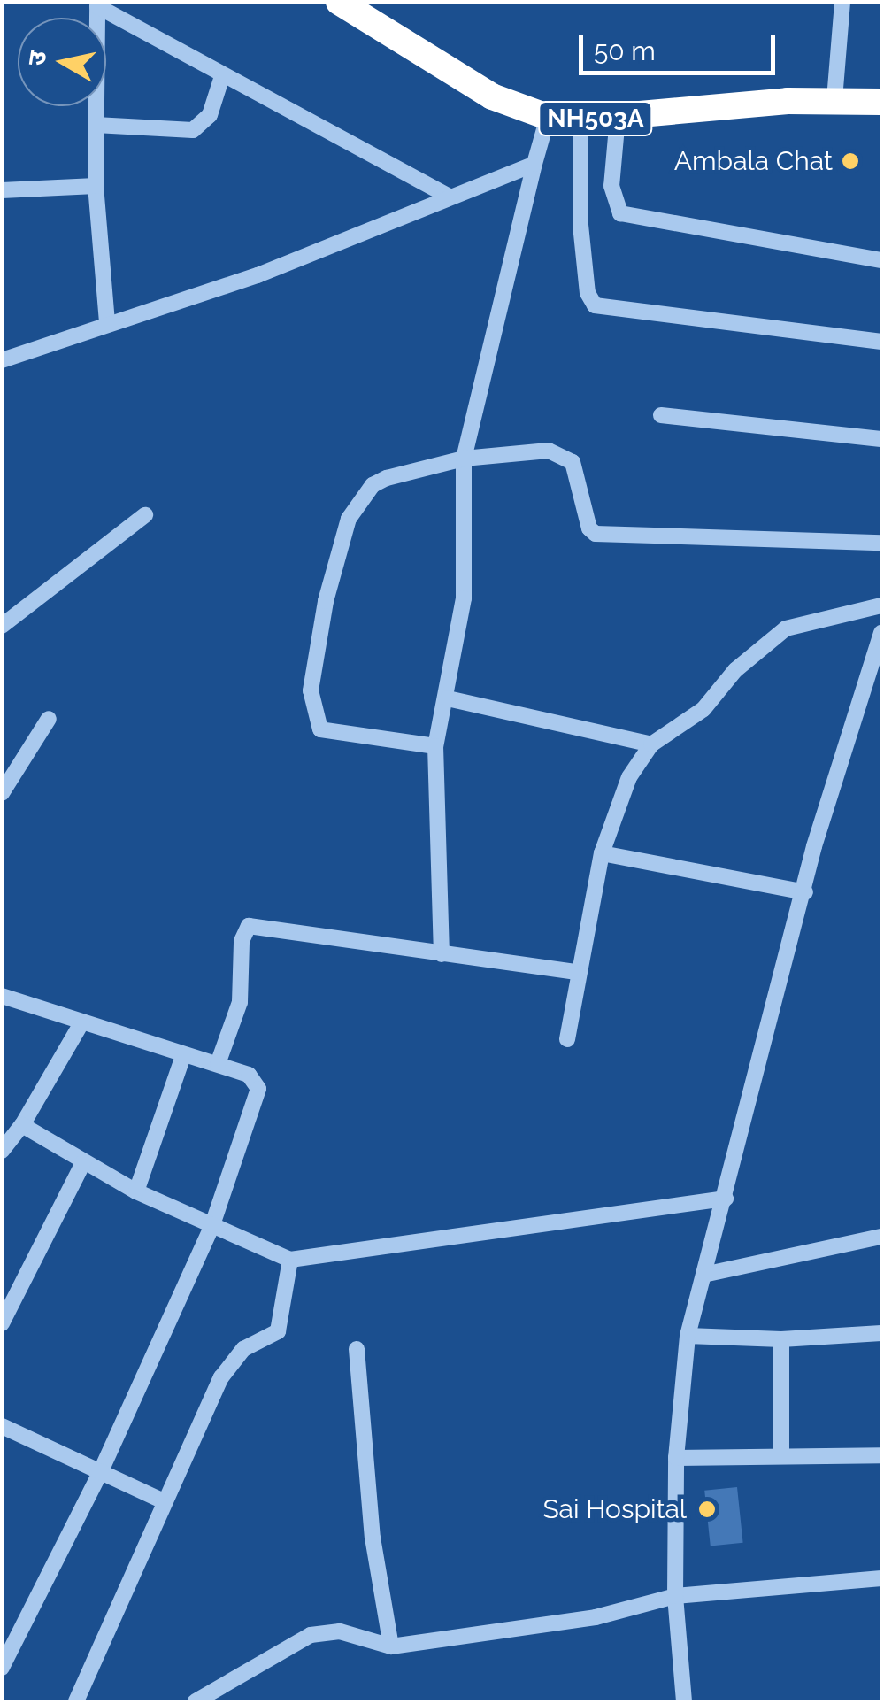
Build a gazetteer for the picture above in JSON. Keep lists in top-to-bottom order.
{
  "streets": {
    "highway": ["NH503A"]
  },
  "places": ["Ambala Chat", "Sai Hospital"],
  "scale_bar": "50 m",
  "north": "left"
}
